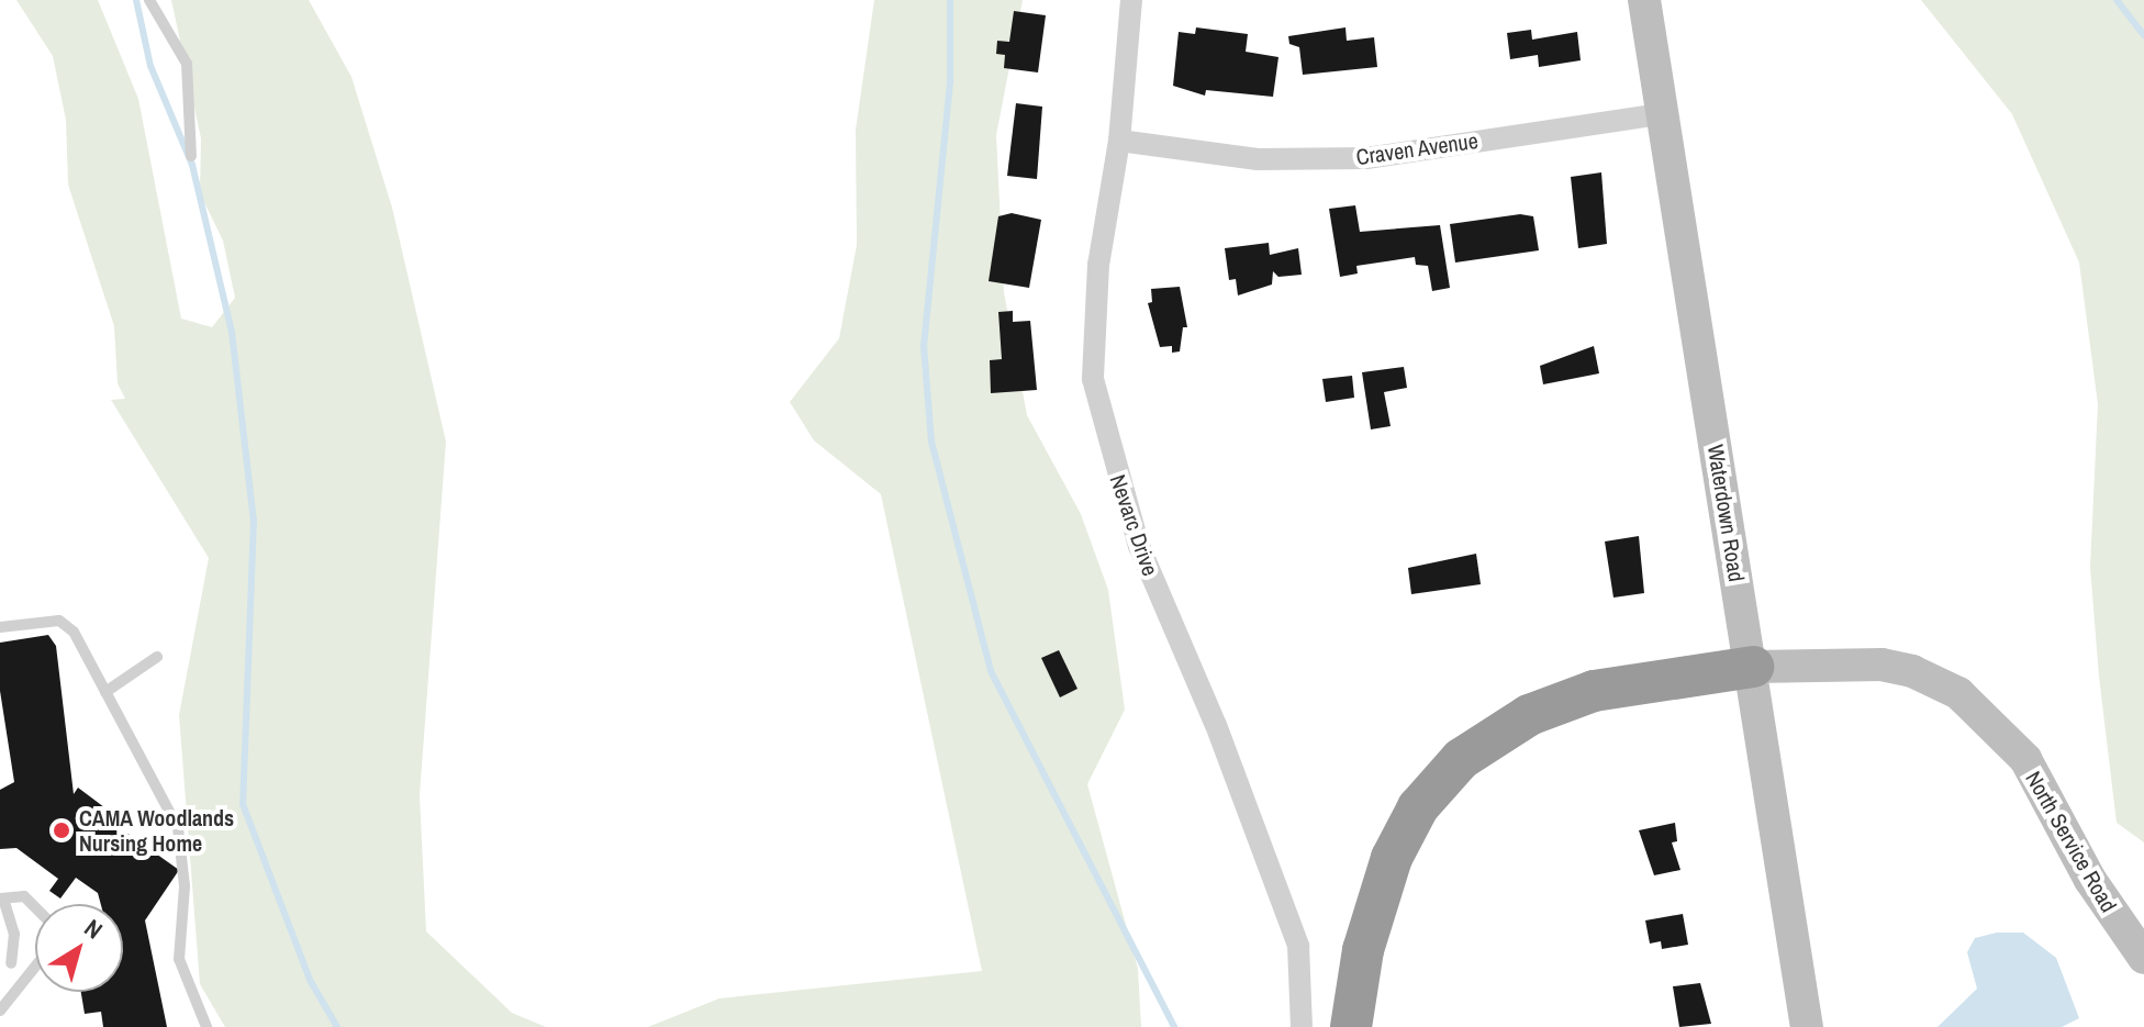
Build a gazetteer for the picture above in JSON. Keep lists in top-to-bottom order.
{
  "streets": {
    "main road": ["Waterdown Road", "North Service Road"],
    "street": ["Craven Avenue", "Nevarc Drive"]
  },
  "crossings": [
    ["Craven Avenue", "Waterdown Road"],
    ["Craven Avenue", "Nevarc Drive"],
    ["Waterdown Road", "North Service Road"]
  ],
  "places": ["CAMA Woodlands Nursing Home"],
  "north": "top right"
}
